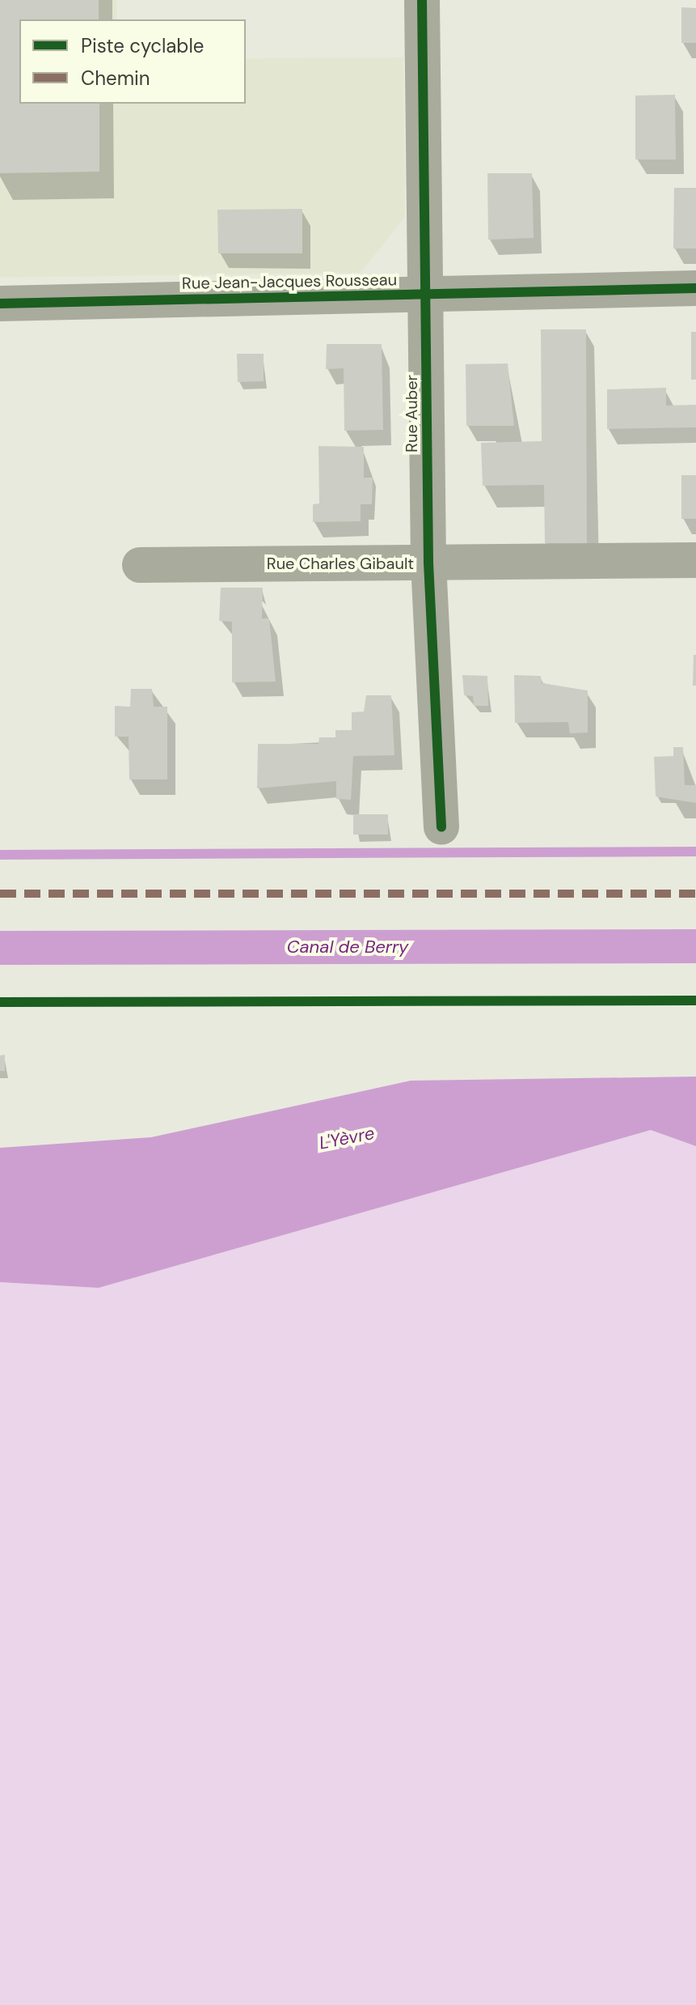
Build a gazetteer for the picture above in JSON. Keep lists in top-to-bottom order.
{
  "streets": {
    "street": ["Rue Jean-Jacques Rousseau", "Rue Auber", "Rue Charles Gibault"]
  },
  "crossings": [
    ["Rue Jean-Jacques Rousseau", "Rue Auber"],
    ["Rue Auber", "Rue Charles Gibault"]
  ],
  "water": ["Canal de Berry", "L'Yèvre"],
  "legend": ["Piste cyclable", "Chemin"]
}
